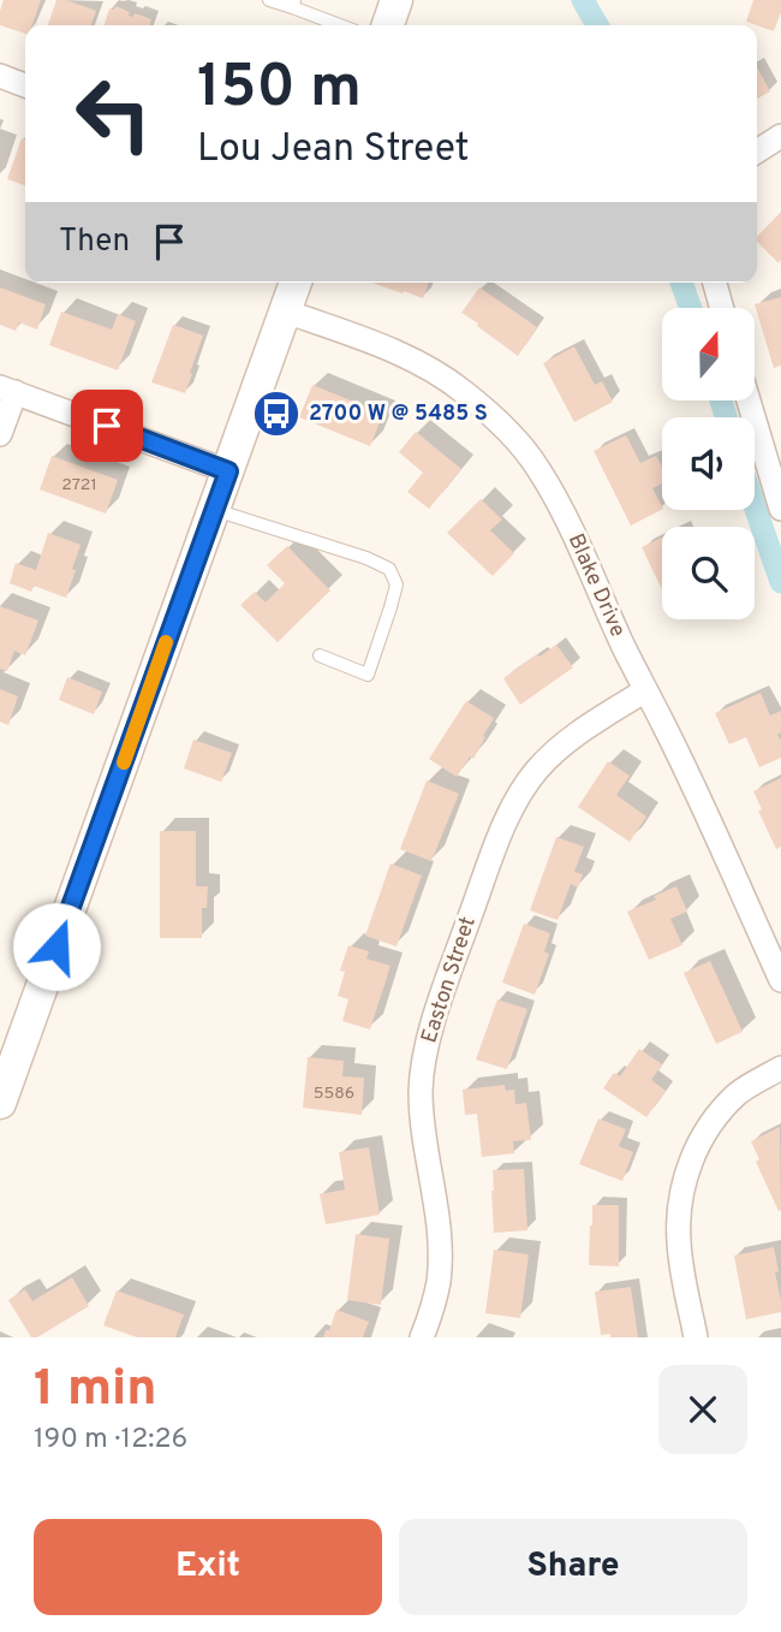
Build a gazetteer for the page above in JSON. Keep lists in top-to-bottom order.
{
  "streets": {
    "street": ["Blake Drive", "Easton Street"]
  },
  "crossings": [
    ["Blake Drive", "Easton Street"]
  ],
  "places": {
    "bus stop": ["2700 W @ 5485 S"]
  },
  "house_numbers": ["2721", "5586"],
  "north": "top",
  "page": {
    "turn": ["150 m", "Lou Jean Street"],
    "then": "Then",
    "heading": ["1 min", "190 m · 12:26"],
    "buttons": ["Exit", "Share"]
  }
}
